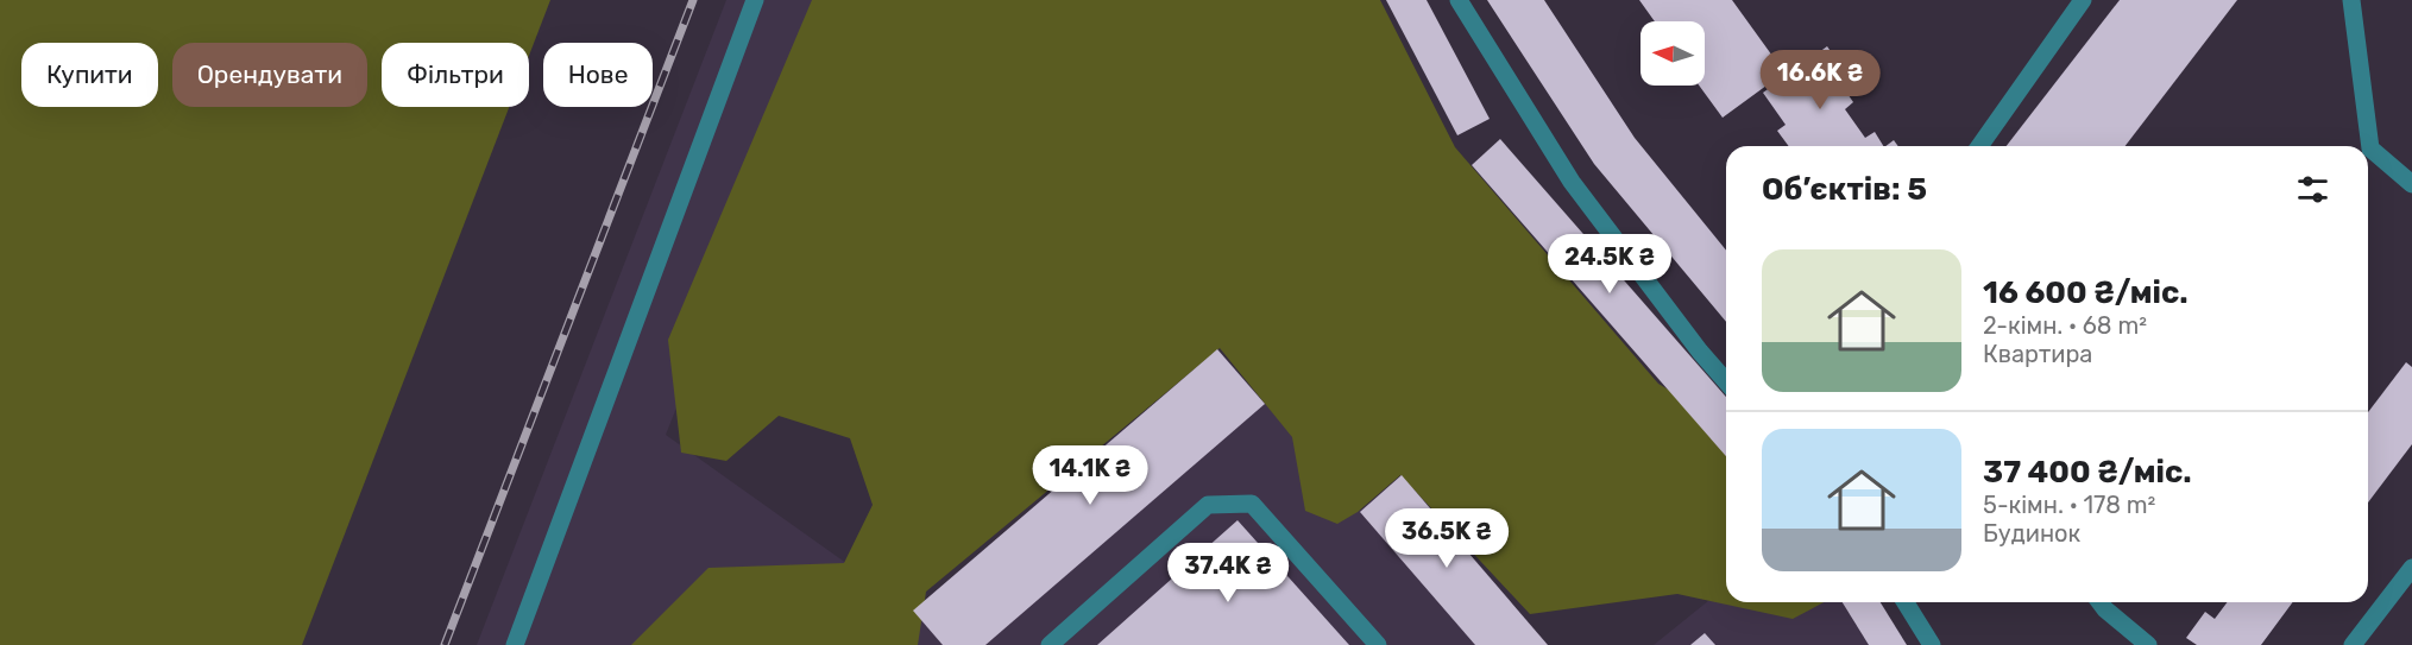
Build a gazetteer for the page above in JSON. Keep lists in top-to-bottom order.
{
  "north": "left",
  "page": {
    "chip": [
      "Купити",
      "Орендувати",
      "Фільтри",
      "Нове"
    ],
    "price": [
      "16.6K ₴",
      "24.5K ₴",
      "14.1K ₴",
      "36.5K ₴",
      "37.4K ₴"
    ],
    "heading": "Об’єктів: 5",
    "list": [
      {
        "name": "16 600 ₴/міс.",
        "note": "2-кімн. · 68 m² · Квартира"
      },
      {
        "name": "37 400 ₴/міс.",
        "note": "5-кімн. · 178 m² · Будинок"
      }
    ]
  }
}
